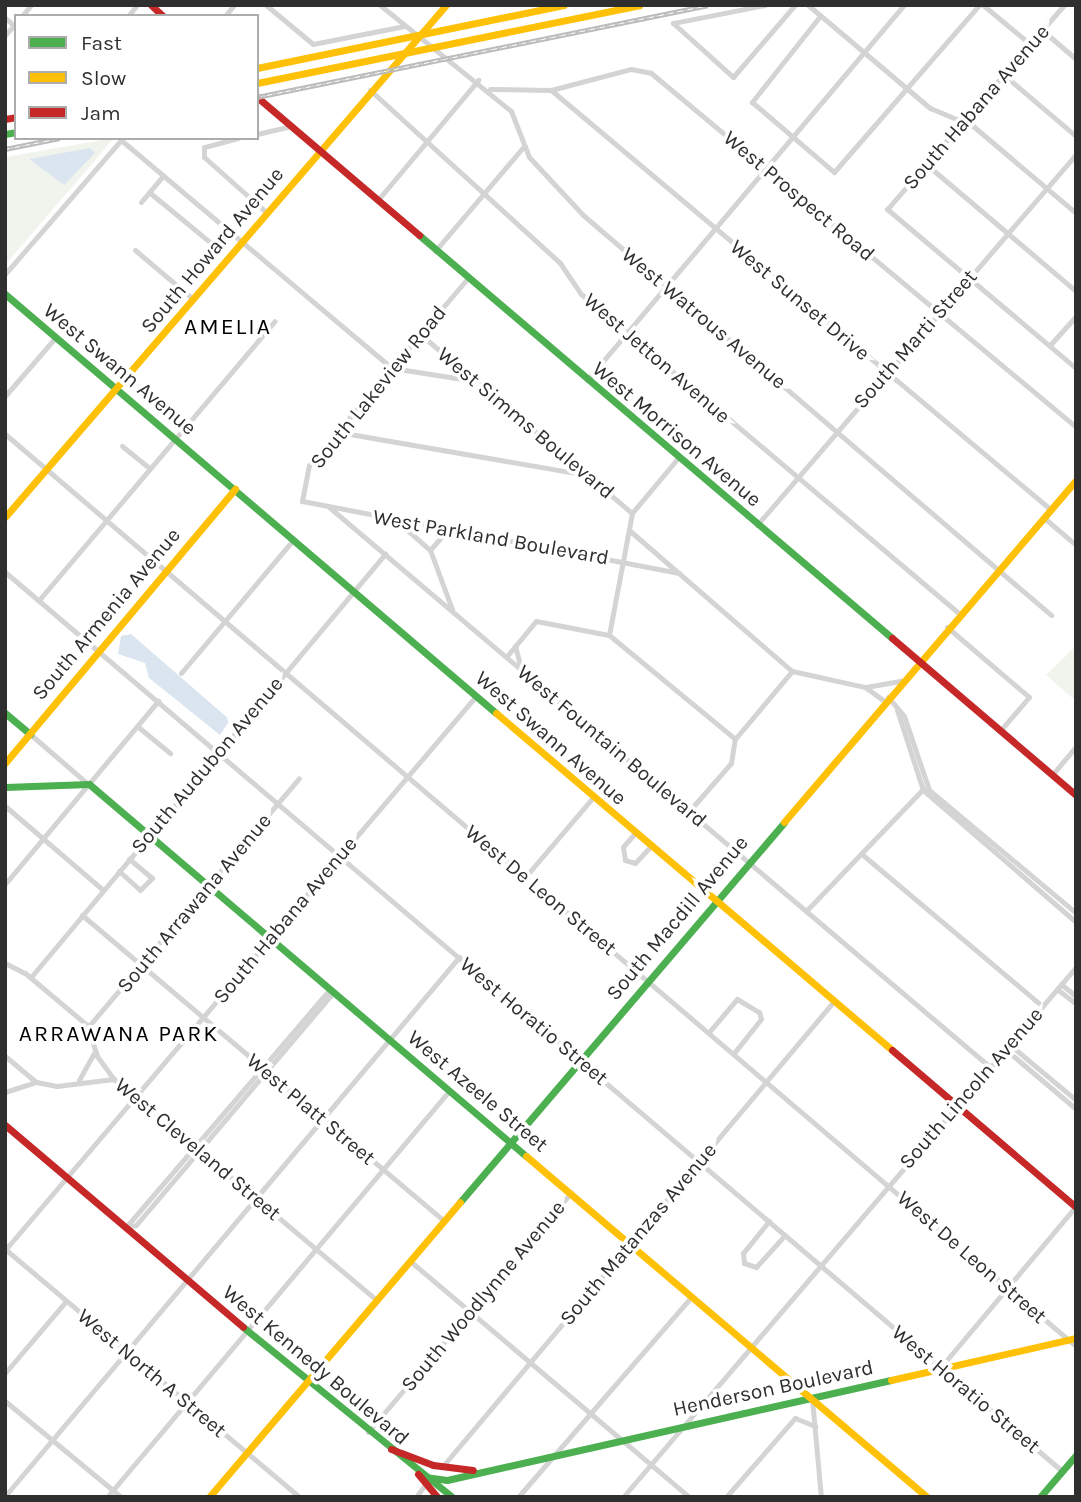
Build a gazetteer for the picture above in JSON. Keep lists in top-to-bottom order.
{
  "streets": {
    "main road": [
      "South Howard Avenue",
      "West Swann Avenue",
      "West Morrison Avenue",
      "South Armenia Avenue",
      "South Macdill Avenue",
      "West Azeele Street",
      "West Kennedy Boulevard",
      "Henderson Boulevard"
    ],
    "street": [
      "South Habana Avenue",
      "West Prospect Road",
      "West Sunset Drive",
      "West Watrous Avenue",
      "South Marti Street",
      "West Jetton Avenue",
      "South Lakeview Road",
      "West Simms Boulevard",
      "West Parkland Boulevard",
      "West Fountain Boulevard",
      "South Audubon Avenue",
      "West De Leon Street",
      "South Arrawana Avenue",
      "West Horatio Street",
      "South Lincoln Avenue",
      "West Platt Street",
      "West Cleveland Street",
      "South Matanzas Avenue",
      "South Woodlynne Avenue",
      "West North A Street"
    ]
  },
  "crossings": [
    ["South Habana Avenue", "South Marti Street"],
    ["South Habana Avenue", "West Swann Avenue"],
    ["South Habana Avenue", "West De Leon Street"],
    ["South Habana Avenue", "West Horatio Street"],
    ["South Habana Avenue", "West Azeele Street"],
    ["South Habana Avenue", "West Platt Street"],
    ["South Habana Avenue", "West Cleveland Street"],
    ["South Habana Avenue", "West North A Street"],
    ["West Prospect Road", "West Sunset Drive"],
    ["West Prospect Road", "West Watrous Avenue"],
    ["West Prospect Road", "South Marti Street"],
    ["South Howard Avenue", "West Watrous Avenue"],
    ["South Howard Avenue", "West Jetton Avenue"],
    ["South Howard Avenue", "West Swann Avenue"],
    ["South Howard Avenue", "West Morrison Avenue"],
    ["South Howard Avenue", "West De Leon Street"],
    ["West Sunset Drive", "South Marti Street"],
    ["West Sunset Drive", "South Macdill Avenue"],
    ["West Watrous Avenue", "South Marti Street"],
    ["West Watrous Avenue", "South Macdill Avenue"],
    ["South Marti Street", "West Jetton Avenue"],
    ["South Marti Street", "West Morrison Avenue"],
    ["West Jetton Avenue", "South Macdill Avenue"],
    ["West Swann Avenue", "South Armenia Avenue"],
    ["West Swann Avenue", "South Audubon Avenue"],
    ["West Swann Avenue", "South Macdill Avenue"],
    ["West Swann Avenue", "South Lincoln Avenue"],
    ["West Swann Avenue", "South Matanzas Avenue"],
    ["South Lakeview Road", "West Simms Boulevard"],
    ["South Lakeview Road", "West Morrison Avenue"],
    ["South Lakeview Road", "West Parkland Boulevard"],
    ["West Morrison Avenue", "South Macdill Avenue"],
    ["West Parkland Boulevard", "West Fountain Boulevard"],
    ["West Parkland Boulevard", "South Macdill Avenue"],
    ["South Armenia Avenue", "West De Leon Street"],
    ["South Armenia Avenue", "West Horatio Street"],
    ["South Armenia Avenue", "West Azeele Street"],
    ["West Fountain Boulevard", "South Audubon Avenue"],
    ["West Fountain Boulevard", "South Macdill Avenue"],
    ["West Fountain Boulevard", "South Lincoln Avenue"],
    ["South Audubon Avenue", "West De Leon Street"],
    ["South Audubon Avenue", "West Horatio Street"],
    ["South Audubon Avenue", "West Azeele Street"],
    ["South Audubon Avenue", "West Platt Street"],
    ["West De Leon Street", "South Macdill Avenue"],
    ["West De Leon Street", "South Lincoln Avenue"],
    ["West De Leon Street", "South Matanzas Avenue"],
    ["West De Leon Street", "Henderson Boulevard"],
    ["South Arrawana Avenue", "West Horatio Street"],
    ["South Arrawana Avenue", "West Azeele Street"],
    ["South Arrawana Avenue", "West Platt Street"],
    ["South Arrawana Avenue", "West Cleveland Street"],
    ["South Macdill Avenue", "West Horatio Street"],
    ["South Macdill Avenue", "West Azeele Street"],
    ["South Macdill Avenue", "West Platt Street"],
    ["South Macdill Avenue", "West Cleveland Street"],
    ["South Macdill Avenue", "West Kennedy Boulevard"],
    ["South Macdill Avenue", "West North A Street"],
    ["West Horatio Street", "South Lincoln Avenue"],
    ["West Horatio Street", "South Matanzas Avenue"],
    ["West Horatio Street", "Henderson Boulevard"],
    ["South Lincoln Avenue", "West Azeele Street"],
    ["South Lincoln Avenue", "Henderson Boulevard"],
    ["West Azeele Street", "South Matanzas Avenue"],
    ["West Azeele Street", "South Woodlynne Avenue"],
    ["West Azeele Street", "Henderson Boulevard"],
    ["South Matanzas Avenue", "Henderson Boulevard"],
    ["South Woodlynne Avenue", "West Kennedy Boulevard"],
    ["West Kennedy Boulevard", "Henderson Boulevard"]
  ],
  "districts": ["AMELIA", "ARRAWANA PARK"],
  "legend": ["Fast", "Slow", "Jam"]
}
